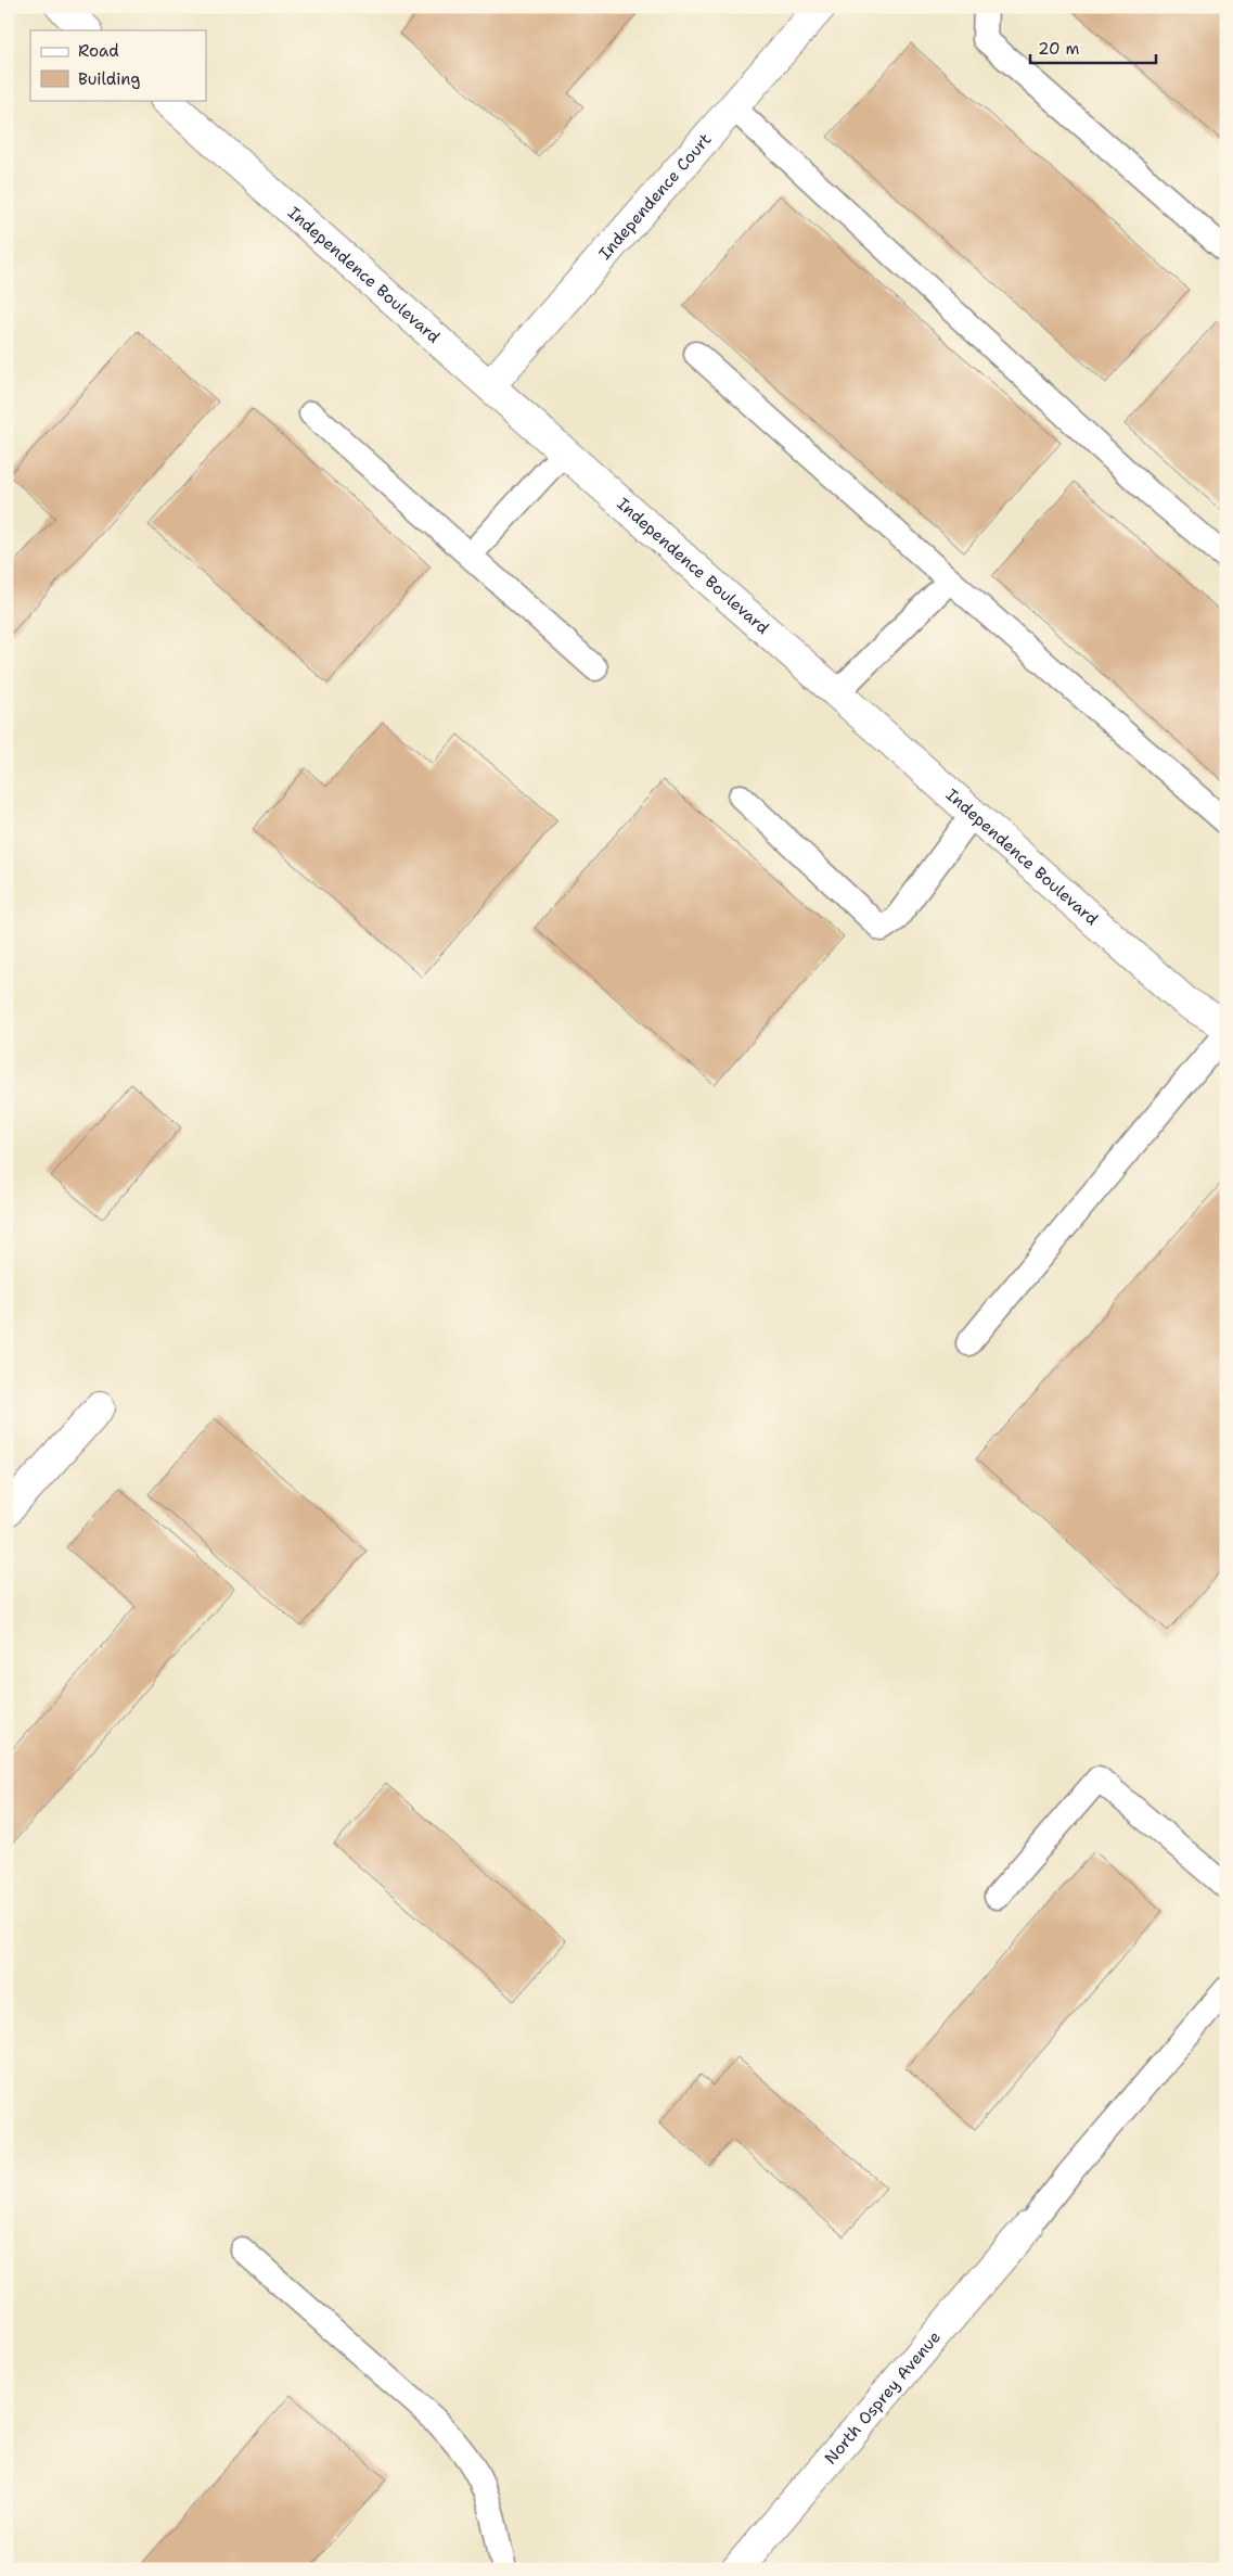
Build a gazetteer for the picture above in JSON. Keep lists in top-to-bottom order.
{
  "streets": {
    "street": ["Independence Court", "Independence Boulevard", "North Osprey Avenue"]
  },
  "crossings": [
    ["Independence Court", "Independence Boulevard"]
  ],
  "legend": ["Road", "Building"],
  "scale_bar": "20 m"
}
